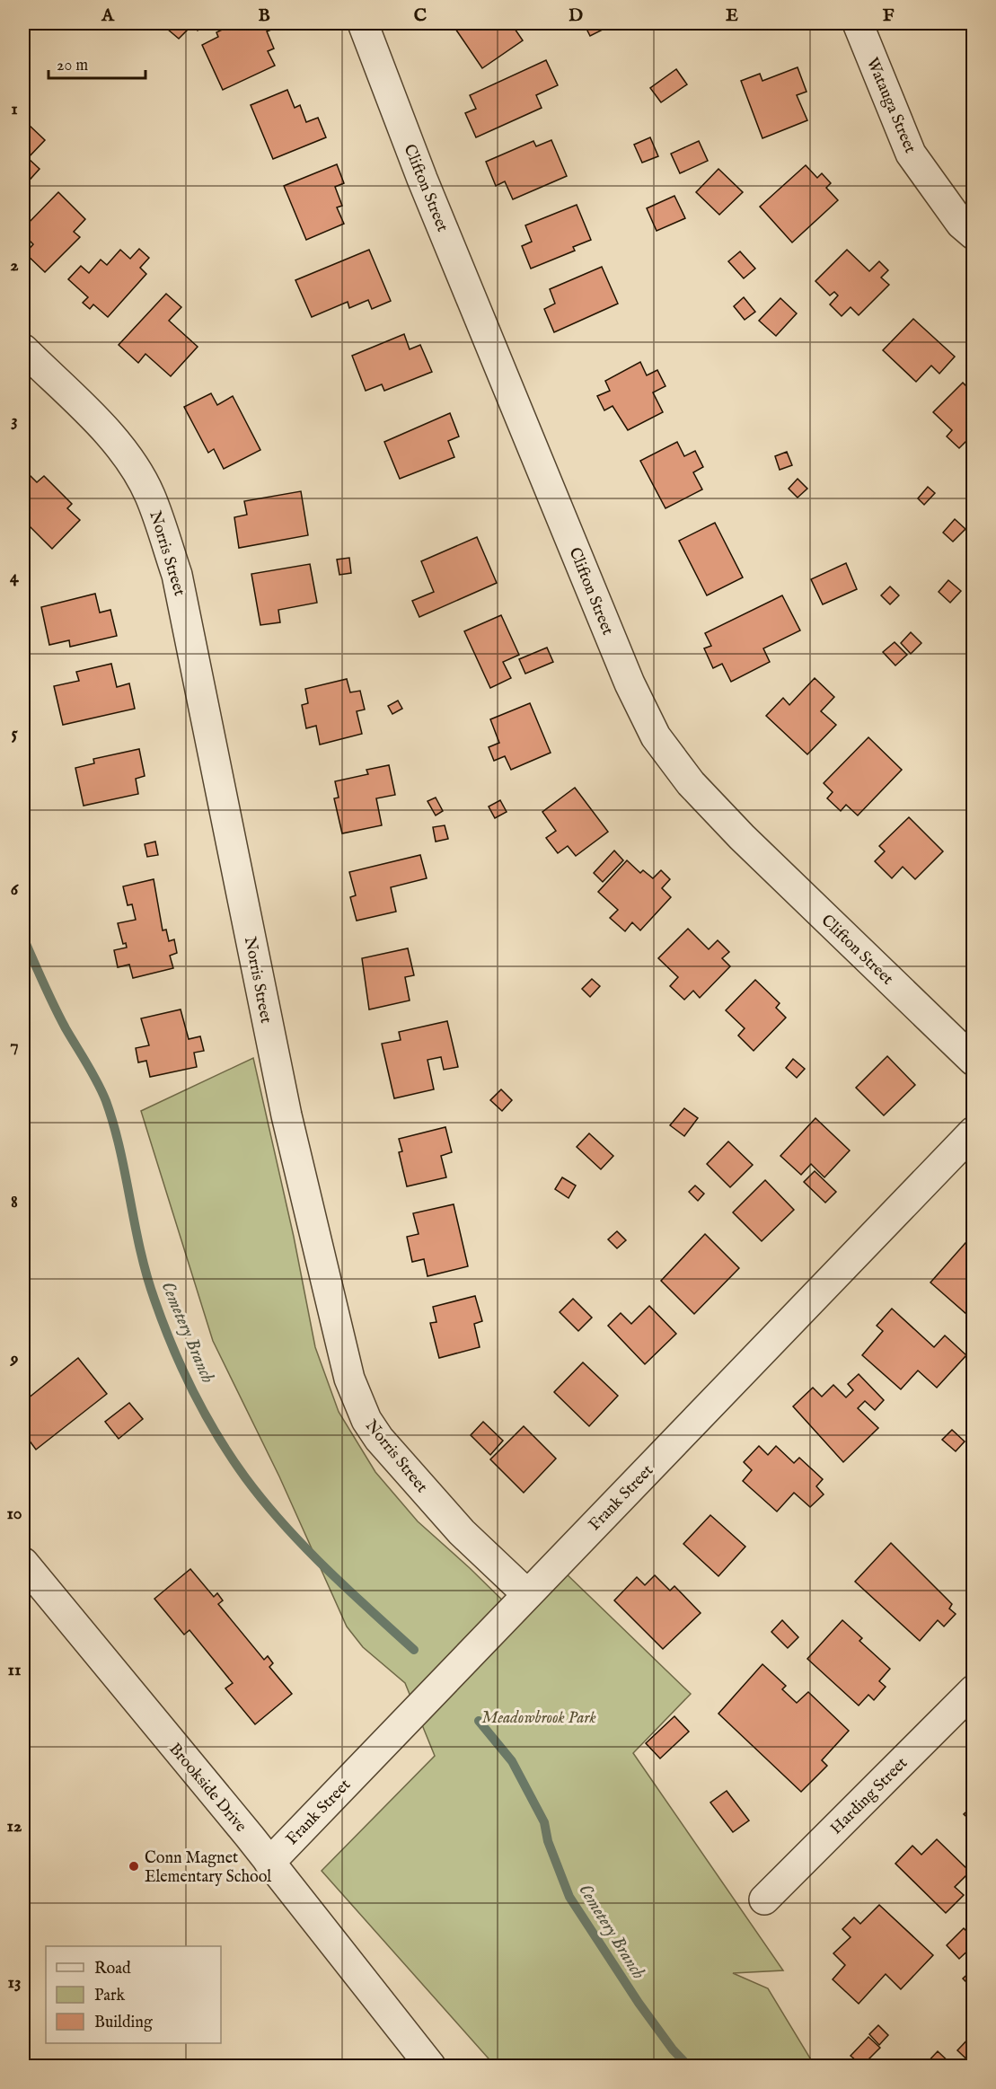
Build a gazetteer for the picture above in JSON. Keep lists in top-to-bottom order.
{
  "streets": {
    "street": [
      "Watauga Street",
      "Clifton Street",
      "Norris Street",
      "Frank Street",
      "Brookside Drive",
      "Harding Street"
    ]
  },
  "crossings": [
    ["Norris Street", "Frank Street"],
    ["Frank Street", "Brookside Drive"]
  ],
  "water": ["Cemetery Branch"],
  "parks": ["Meadowbrook Park"],
  "places": ["Conn Magnet Elementary School"],
  "legend": ["Road", "Park", "Building"],
  "scale_bar": "20 m",
  "grid": {
    "columns": [
      "A",
      "B",
      "C",
      "D",
      "E",
      "F"
    ],
    "rows": [
      "1",
      "2",
      "3",
      "4",
      "5",
      "6",
      "7",
      "8",
      "9",
      "10",
      "11",
      "12",
      "13"
    ]
  }
}
